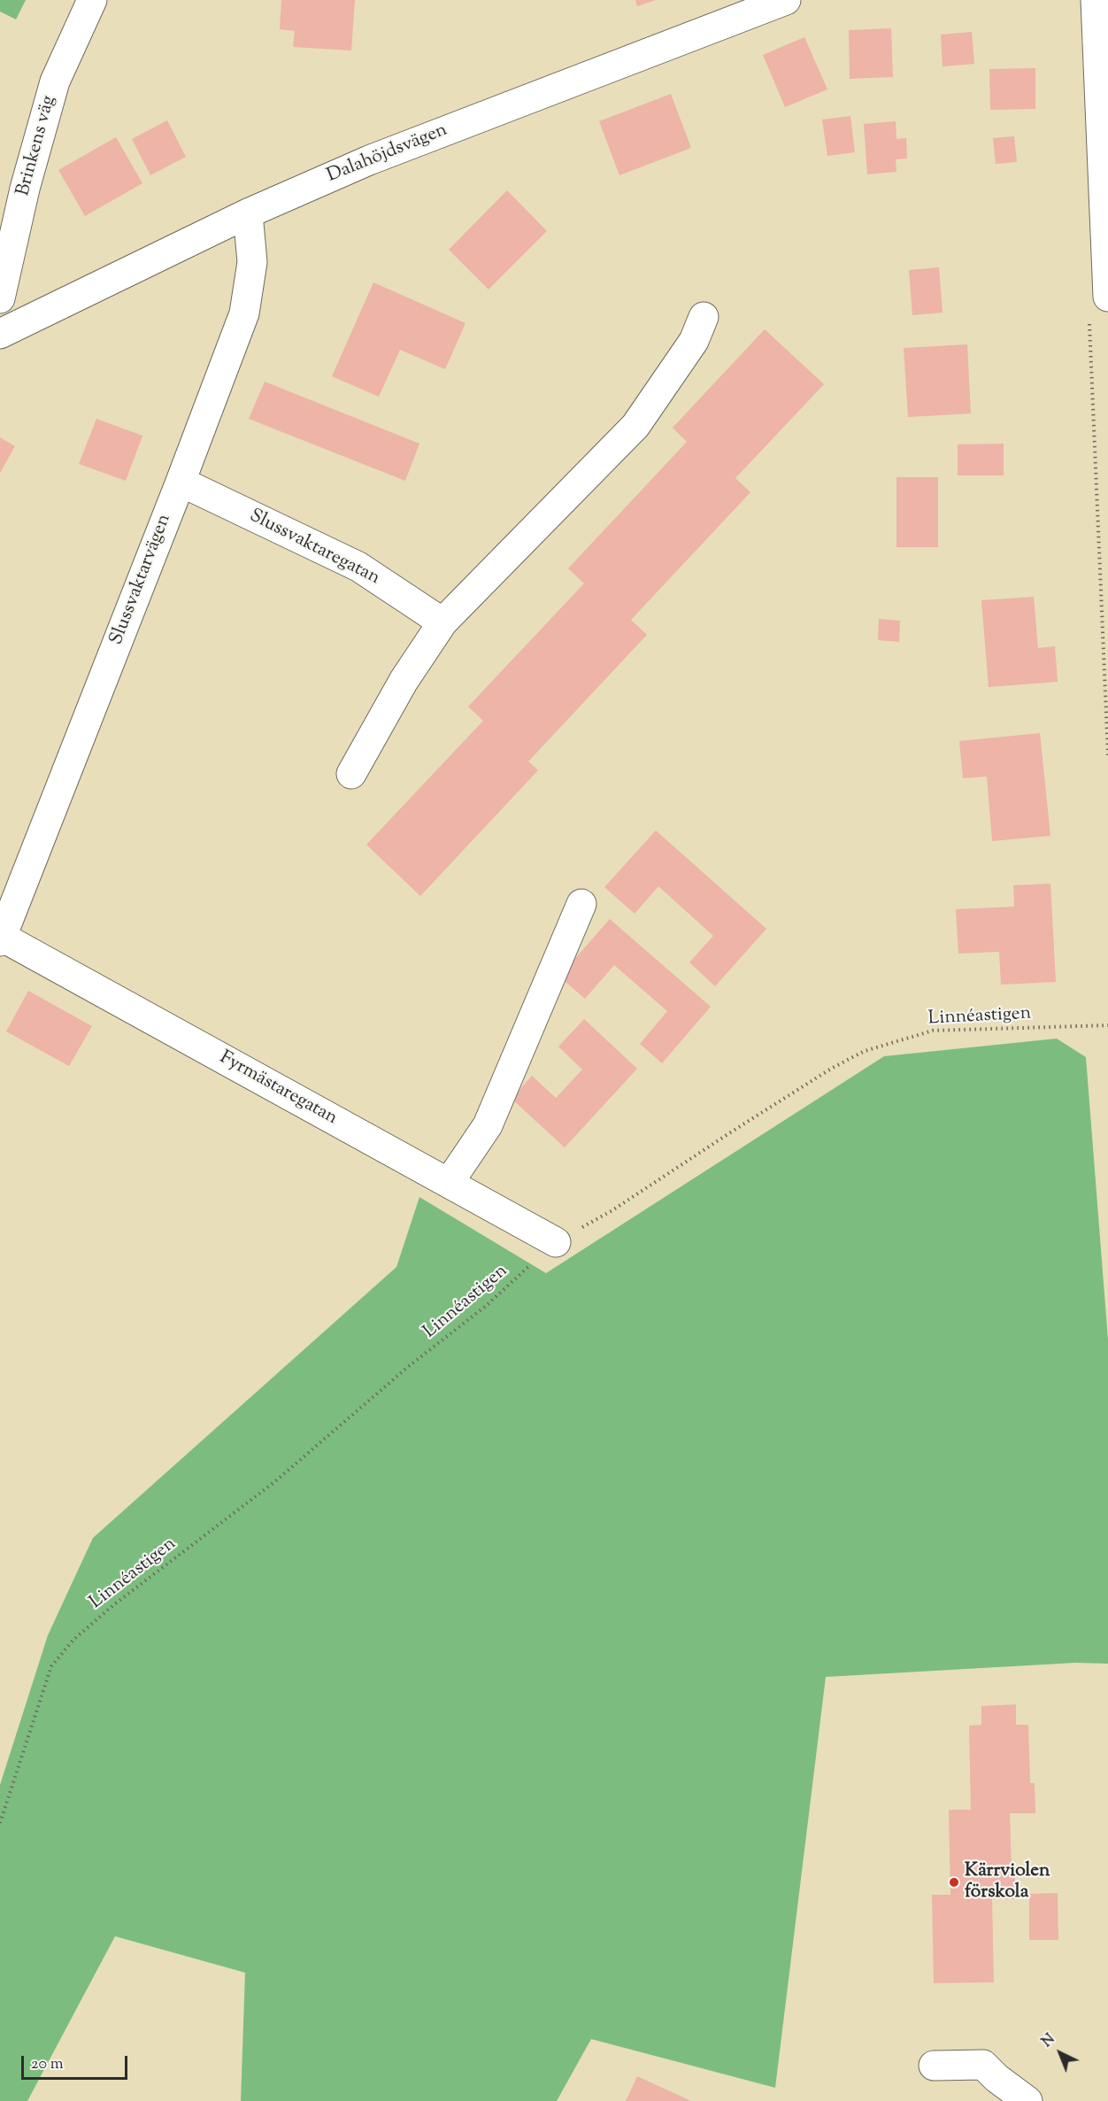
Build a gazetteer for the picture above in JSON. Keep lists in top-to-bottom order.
{
  "streets": {
    "street": [
      "Brinkens väg",
      "Dalahöjdsvägen",
      "Slussvaktaregatan",
      "Slussvaktarvägen",
      "Fyrmästaregatan"
    ],
    "path": ["Linnéastigen"]
  },
  "crossings": [
    ["Dalahöjdsvägen", "Slussvaktarvägen"],
    ["Slussvaktaregatan", "Slussvaktarvägen"],
    ["Slussvaktarvägen", "Fyrmästaregatan"],
    ["Linnéastigen", "Fyrmästaregatan"]
  ],
  "places": ["Kärrviolen förskola"],
  "scale_bar": "20 m",
  "north": "top left"
}
